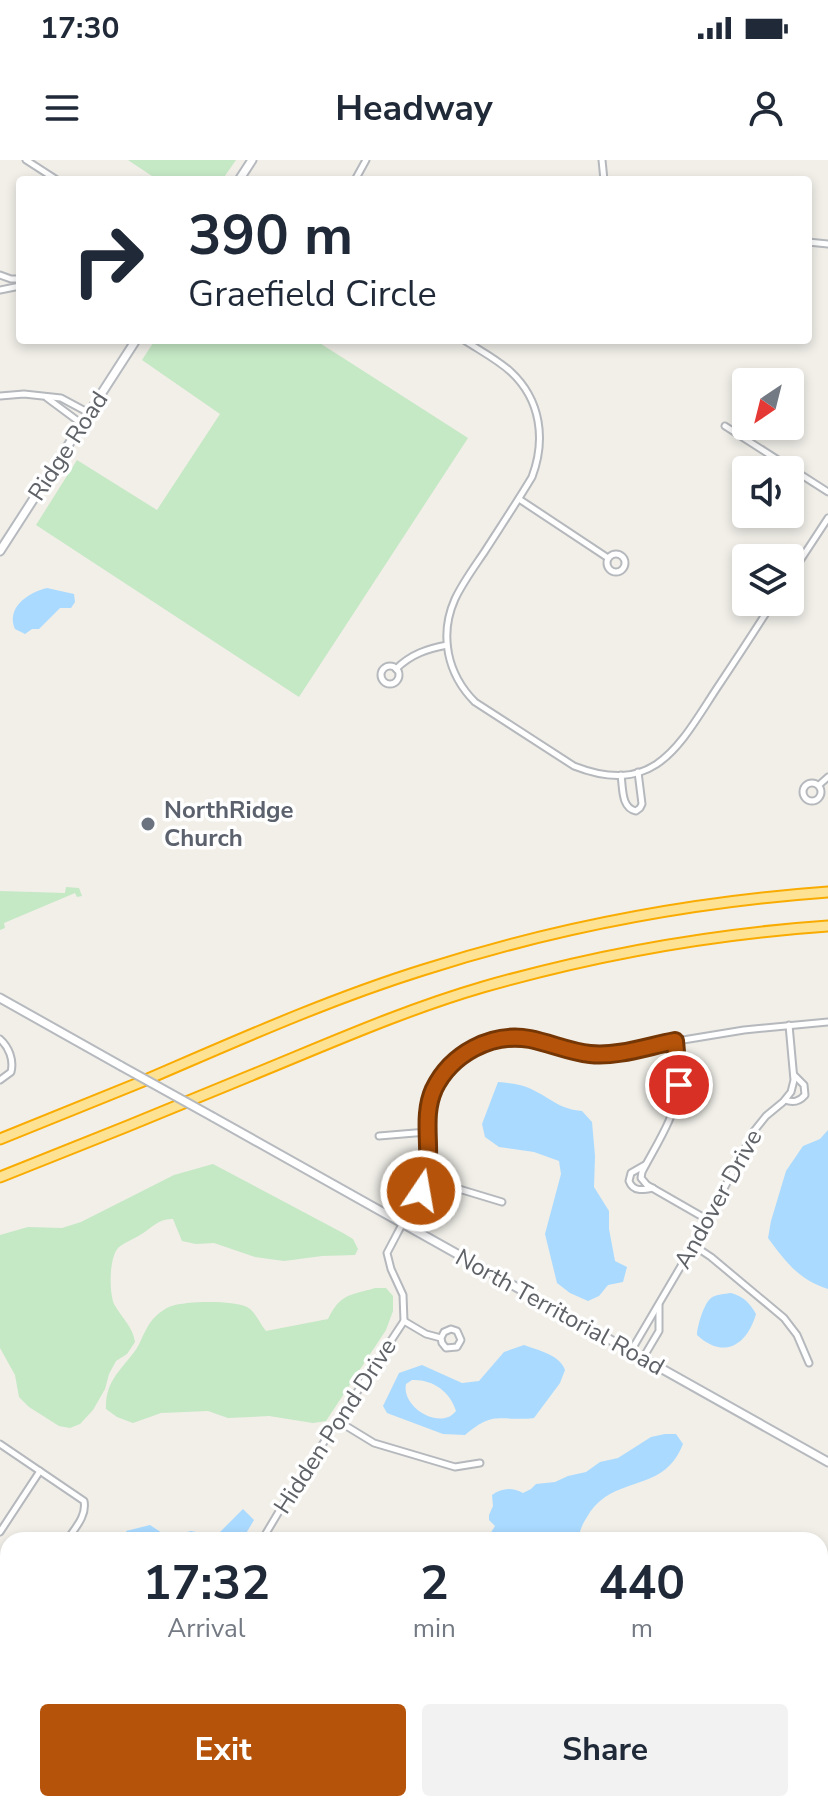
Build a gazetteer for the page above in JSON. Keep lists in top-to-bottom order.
{
  "streets": {
    "main road": ["Ridge Road", "North Territorial Road"],
    "street": ["Andover Drive", "Hidden Pond Drive"]
  },
  "crossings": [
    ["Andover Drive", "North Territorial Road"],
    ["North Territorial Road", "Hidden Pond Drive"]
  ],
  "places": ["NorthRidge Church"],
  "north": "bottom left",
  "page": {
    "status": "17:30",
    "header": "Headway",
    "turn": ["390 m", "Graefield Circle"],
    "eta": [
      "17:32",
      "Arrival",
      "2",
      "min",
      "440",
      "m"
    ],
    "buttons": ["Exit", "Share"]
  }
}
